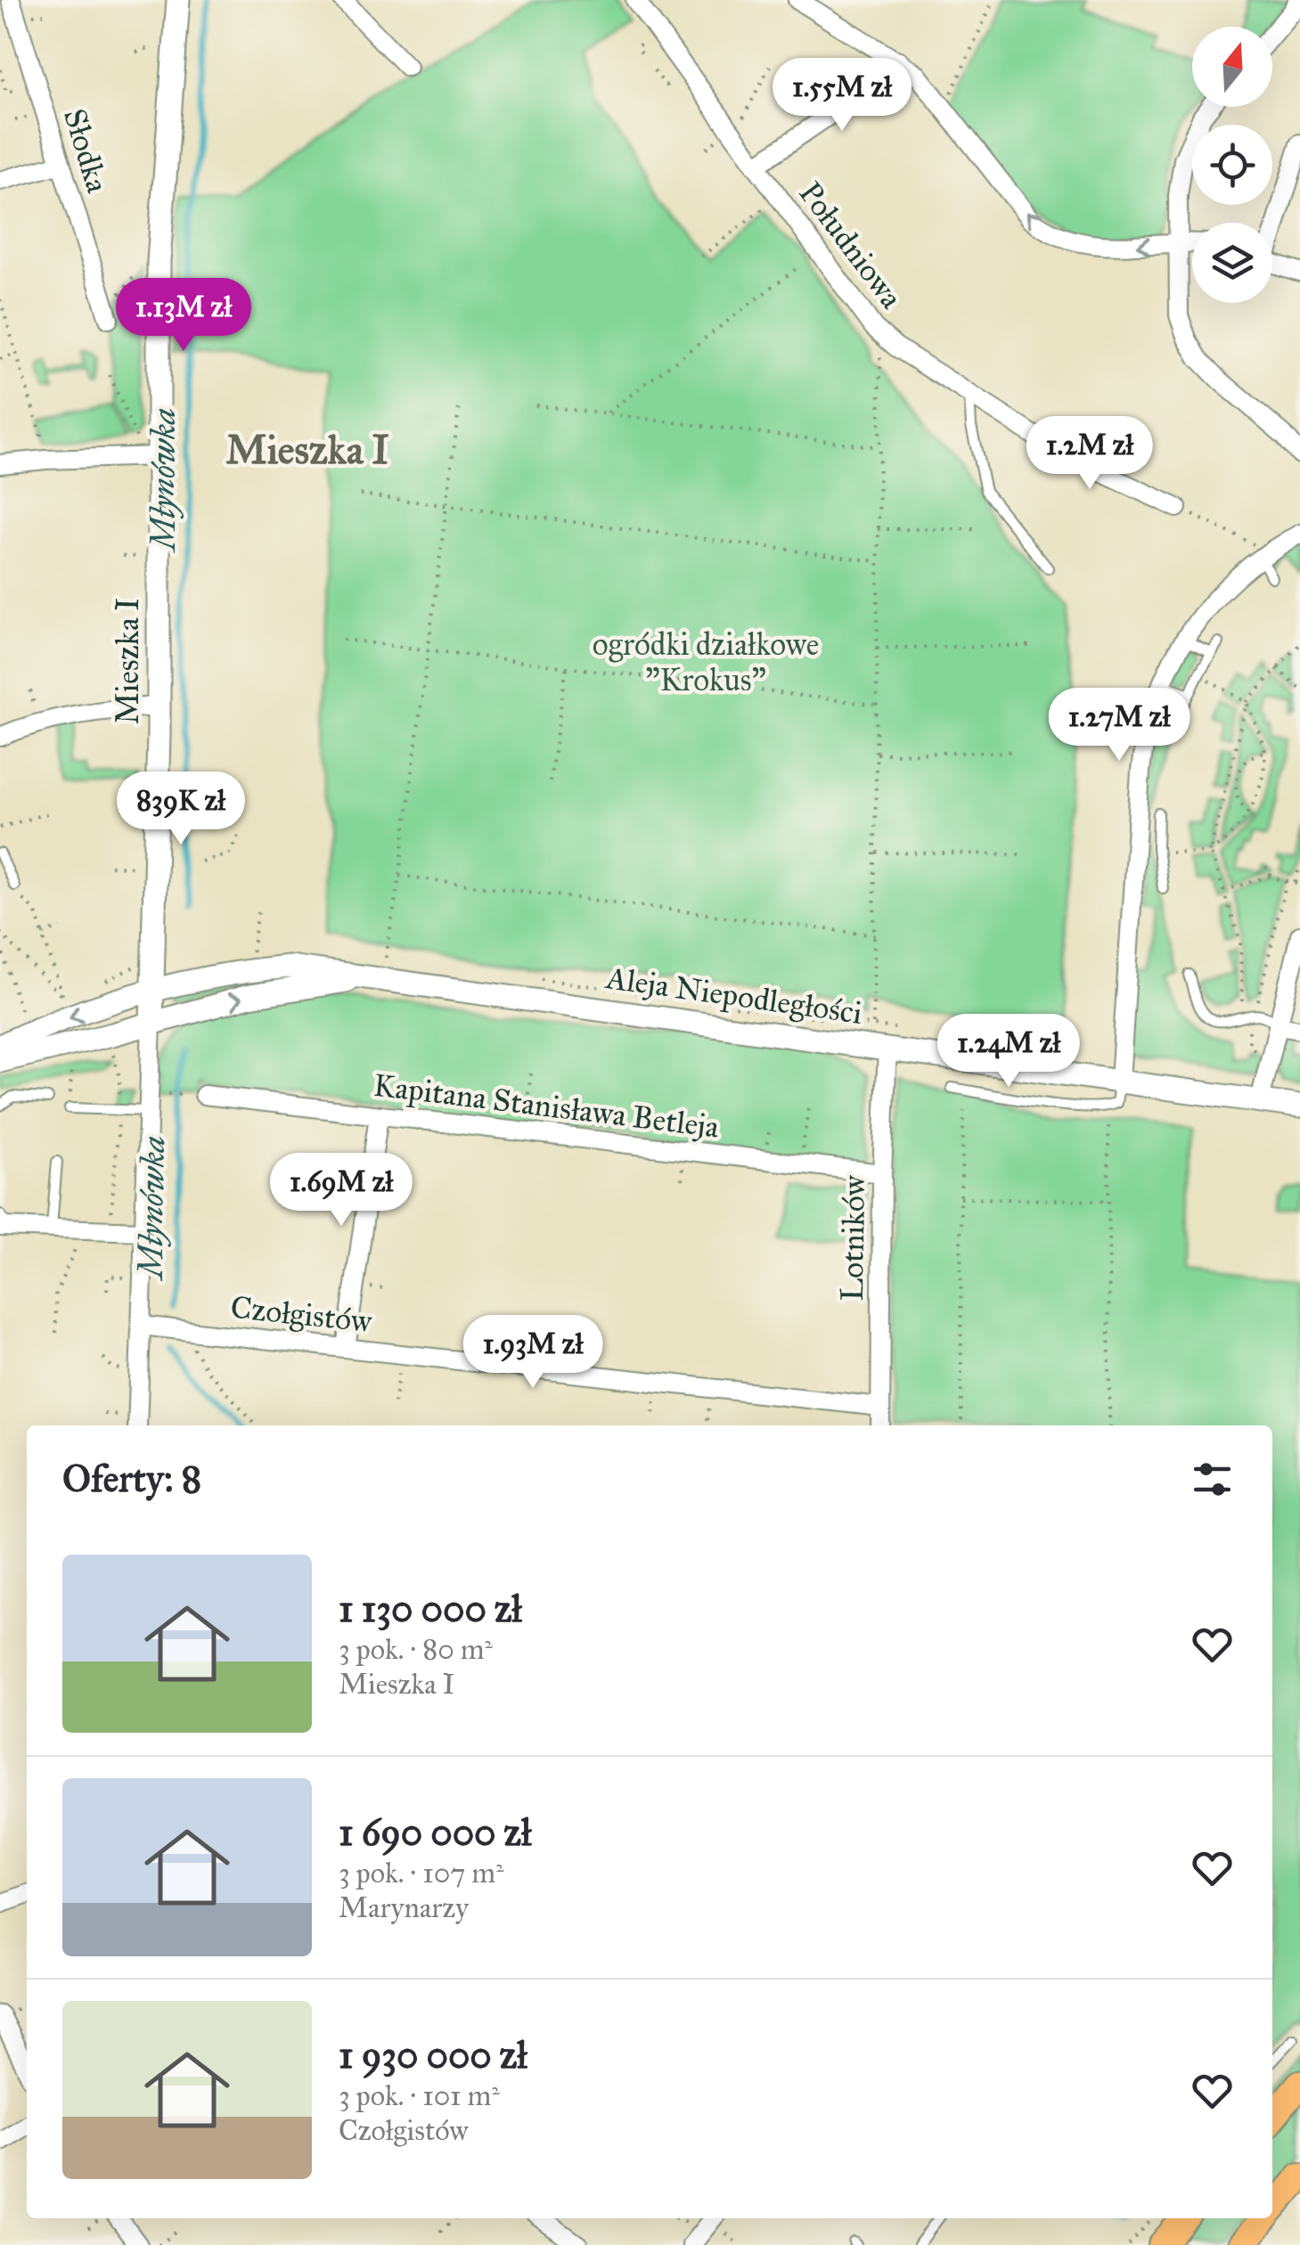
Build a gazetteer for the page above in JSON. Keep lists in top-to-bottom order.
{
  "streets": {
    "street": [
      "Słodka",
      "Południowa",
      "Mieszka I",
      "Aleja Niepodległości",
      "Kapitana Stanisława Betleja",
      "Lotników",
      "Czołgistów"
    ]
  },
  "crossings": [
    ["Mieszka I", "Aleja Niepodległości"],
    ["Mieszka I", "Czołgistów"],
    ["Aleja Niepodległości", "Lotników"],
    ["Kapitana Stanisława Betleja", "Lotników"],
    ["Lotników", "Czołgistów"]
  ],
  "districts": ["Mieszka I"],
  "water": ["Młynówka"],
  "parks": ["ogródki działkowe \"Krokus\""],
  "north": "top",
  "page": {
    "price": [
      "1.55M zł",
      "1.13M zł",
      "1.2M zł",
      "1.27M zł",
      "839K zł",
      "1.24M zł",
      "1.69M zł",
      "1.93M zł"
    ],
    "heading": "Oferty: 8",
    "list": [
      {
        "name": "1 130 000 zł",
        "note": "3 pok. · 80 m² · Mieszka I"
      },
      {
        "name": "1 690 000 zł",
        "note": "3 pok. · 107 m² · Marynarzy"
      },
      {
        "name": "1 930 000 zł",
        "note": "3 pok. · 101 m² · Czołgistów"
      }
    ]
  }
}
